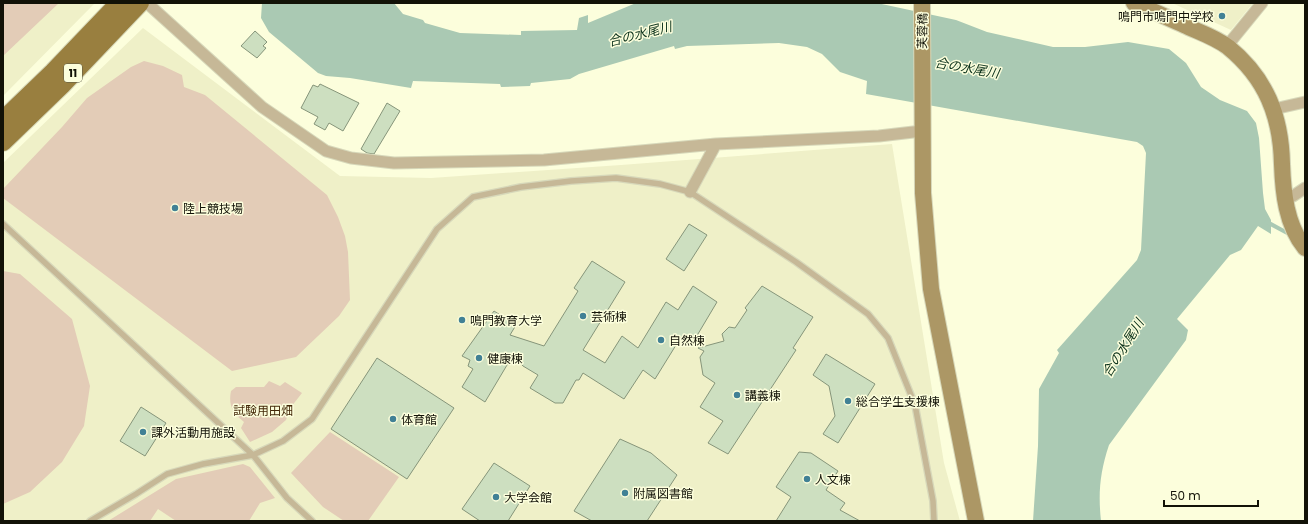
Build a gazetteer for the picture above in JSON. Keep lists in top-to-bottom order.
{
  "streets": {
    "main road": ["11"],
    "street": ["芙蓉橋"]
  },
  "water": ["合の水尾川"],
  "parks": ["試験用田畑"],
  "places": [
    "鳴門市鳴門中学校",
    "陸上競技場",
    "芸術棟",
    "鳴門教育大学",
    "自然棟",
    "健康棟",
    "講義棟",
    "総合学生支援棟",
    "体育館",
    "課外活動用施設",
    "人文棟",
    "附属図書館",
    "大学会館"
  ],
  "scale_bar": "50 m"
}
